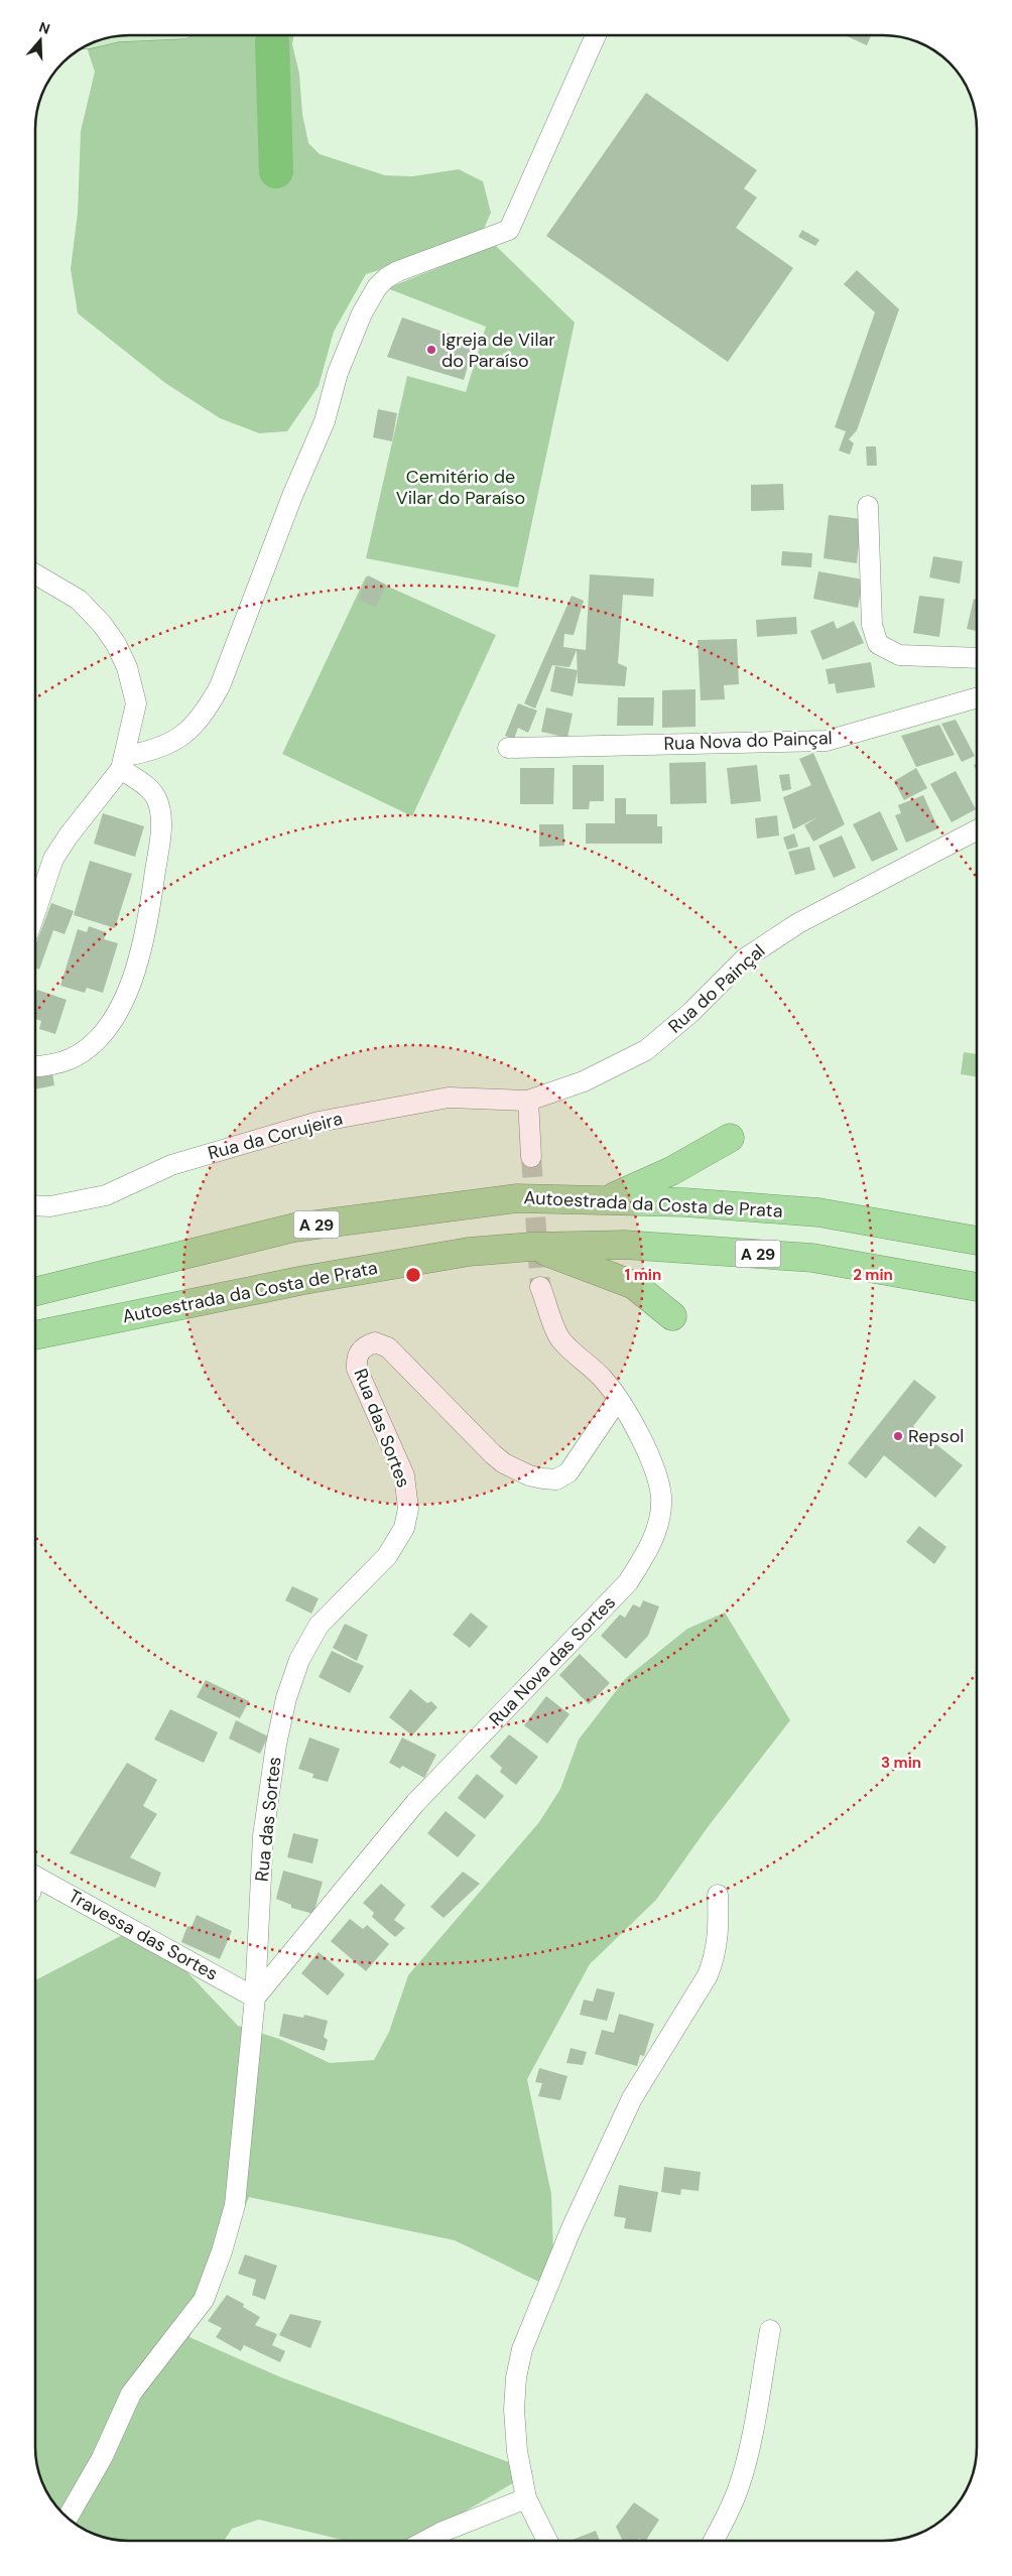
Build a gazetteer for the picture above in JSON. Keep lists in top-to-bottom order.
{
  "streets": {
    "highway": ["Autoestrada da Costa de Prata", "A 29"],
    "street": [
      "Rua Nova do Painçal",
      "Rua do Painçal",
      "Rua da Corujeira",
      "Rua das Sortes",
      "Rua Nova das Sortes",
      "Travessa das Sortes"
    ]
  },
  "crossings": [
    ["Rua do Painçal", "Rua da Corujeira"],
    ["Rua das Sortes", "Rua Nova das Sortes"],
    ["Rua das Sortes", "Travessa das Sortes"],
    ["Rua Nova das Sortes", "Travessa das Sortes"]
  ],
  "parks": ["Cemitério de Vilar do Paraíso"],
  "places": ["Igreja de Vilar do Paraíso", "Repsol"],
  "north": "top",
  "rings": ["1 min", "2 min", "3 min"]
}
